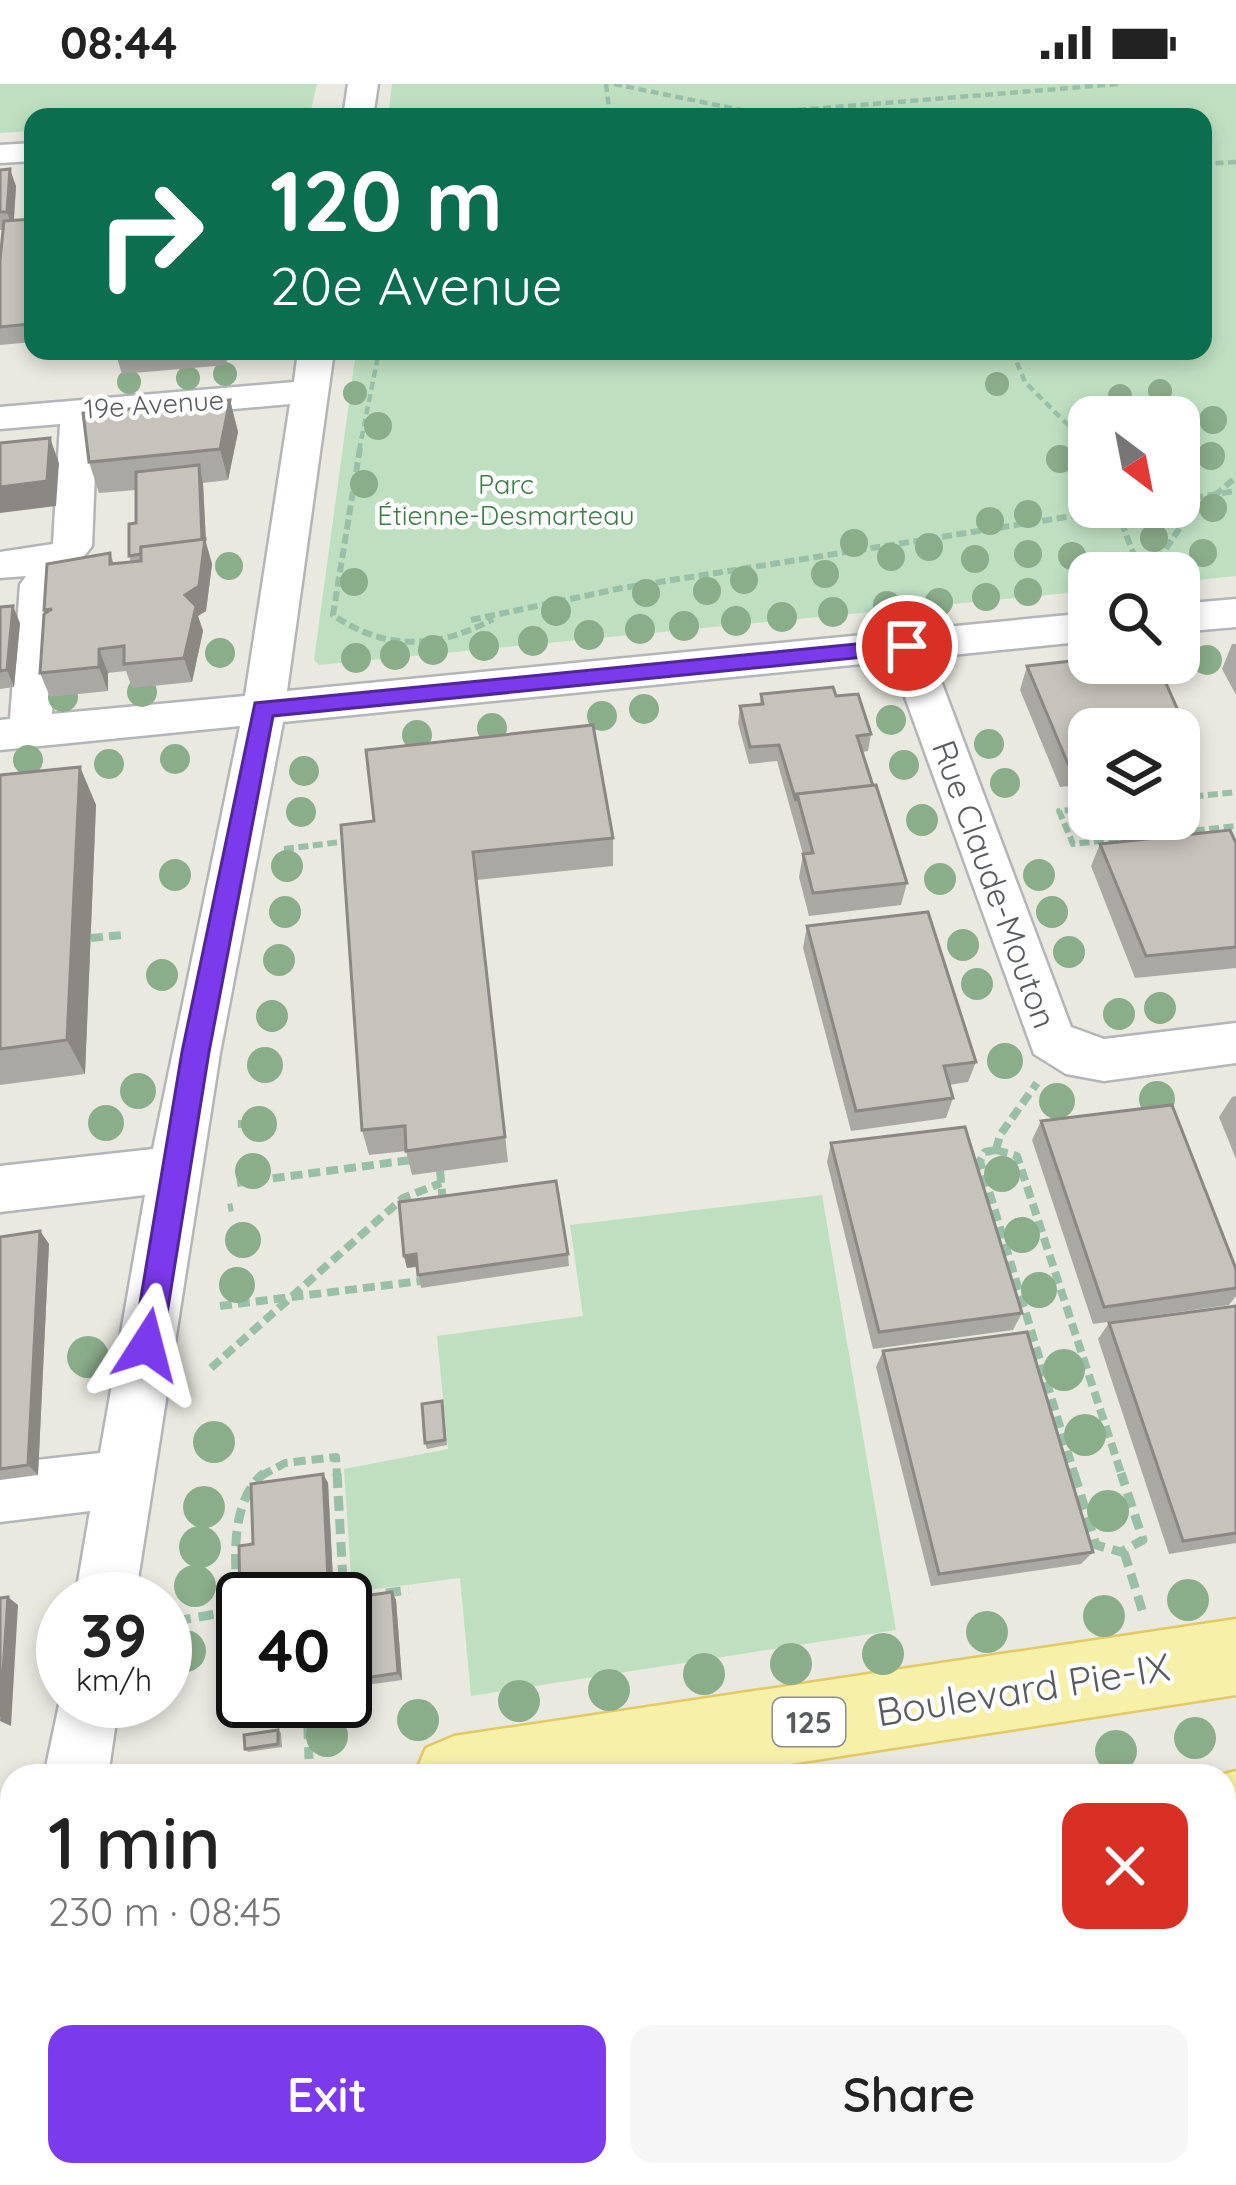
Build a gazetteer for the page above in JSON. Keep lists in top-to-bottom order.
{
  "streets": {
    "main road": ["Boulevard Pie-IX", "125"],
    "street": ["19e Avenue", "Rue Claude-Mouton"]
  },
  "parks": ["Parc Étienne-Desmarteau"],
  "north": "bottom right",
  "page": {
    "status": "08:44",
    "turn": ["120 m", "20e Avenue"],
    "speed": "39 km/h",
    "limit": "40",
    "heading": ["1 min", "230 m · 08:45"],
    "buttons": ["Exit", "Share"]
  }
}
